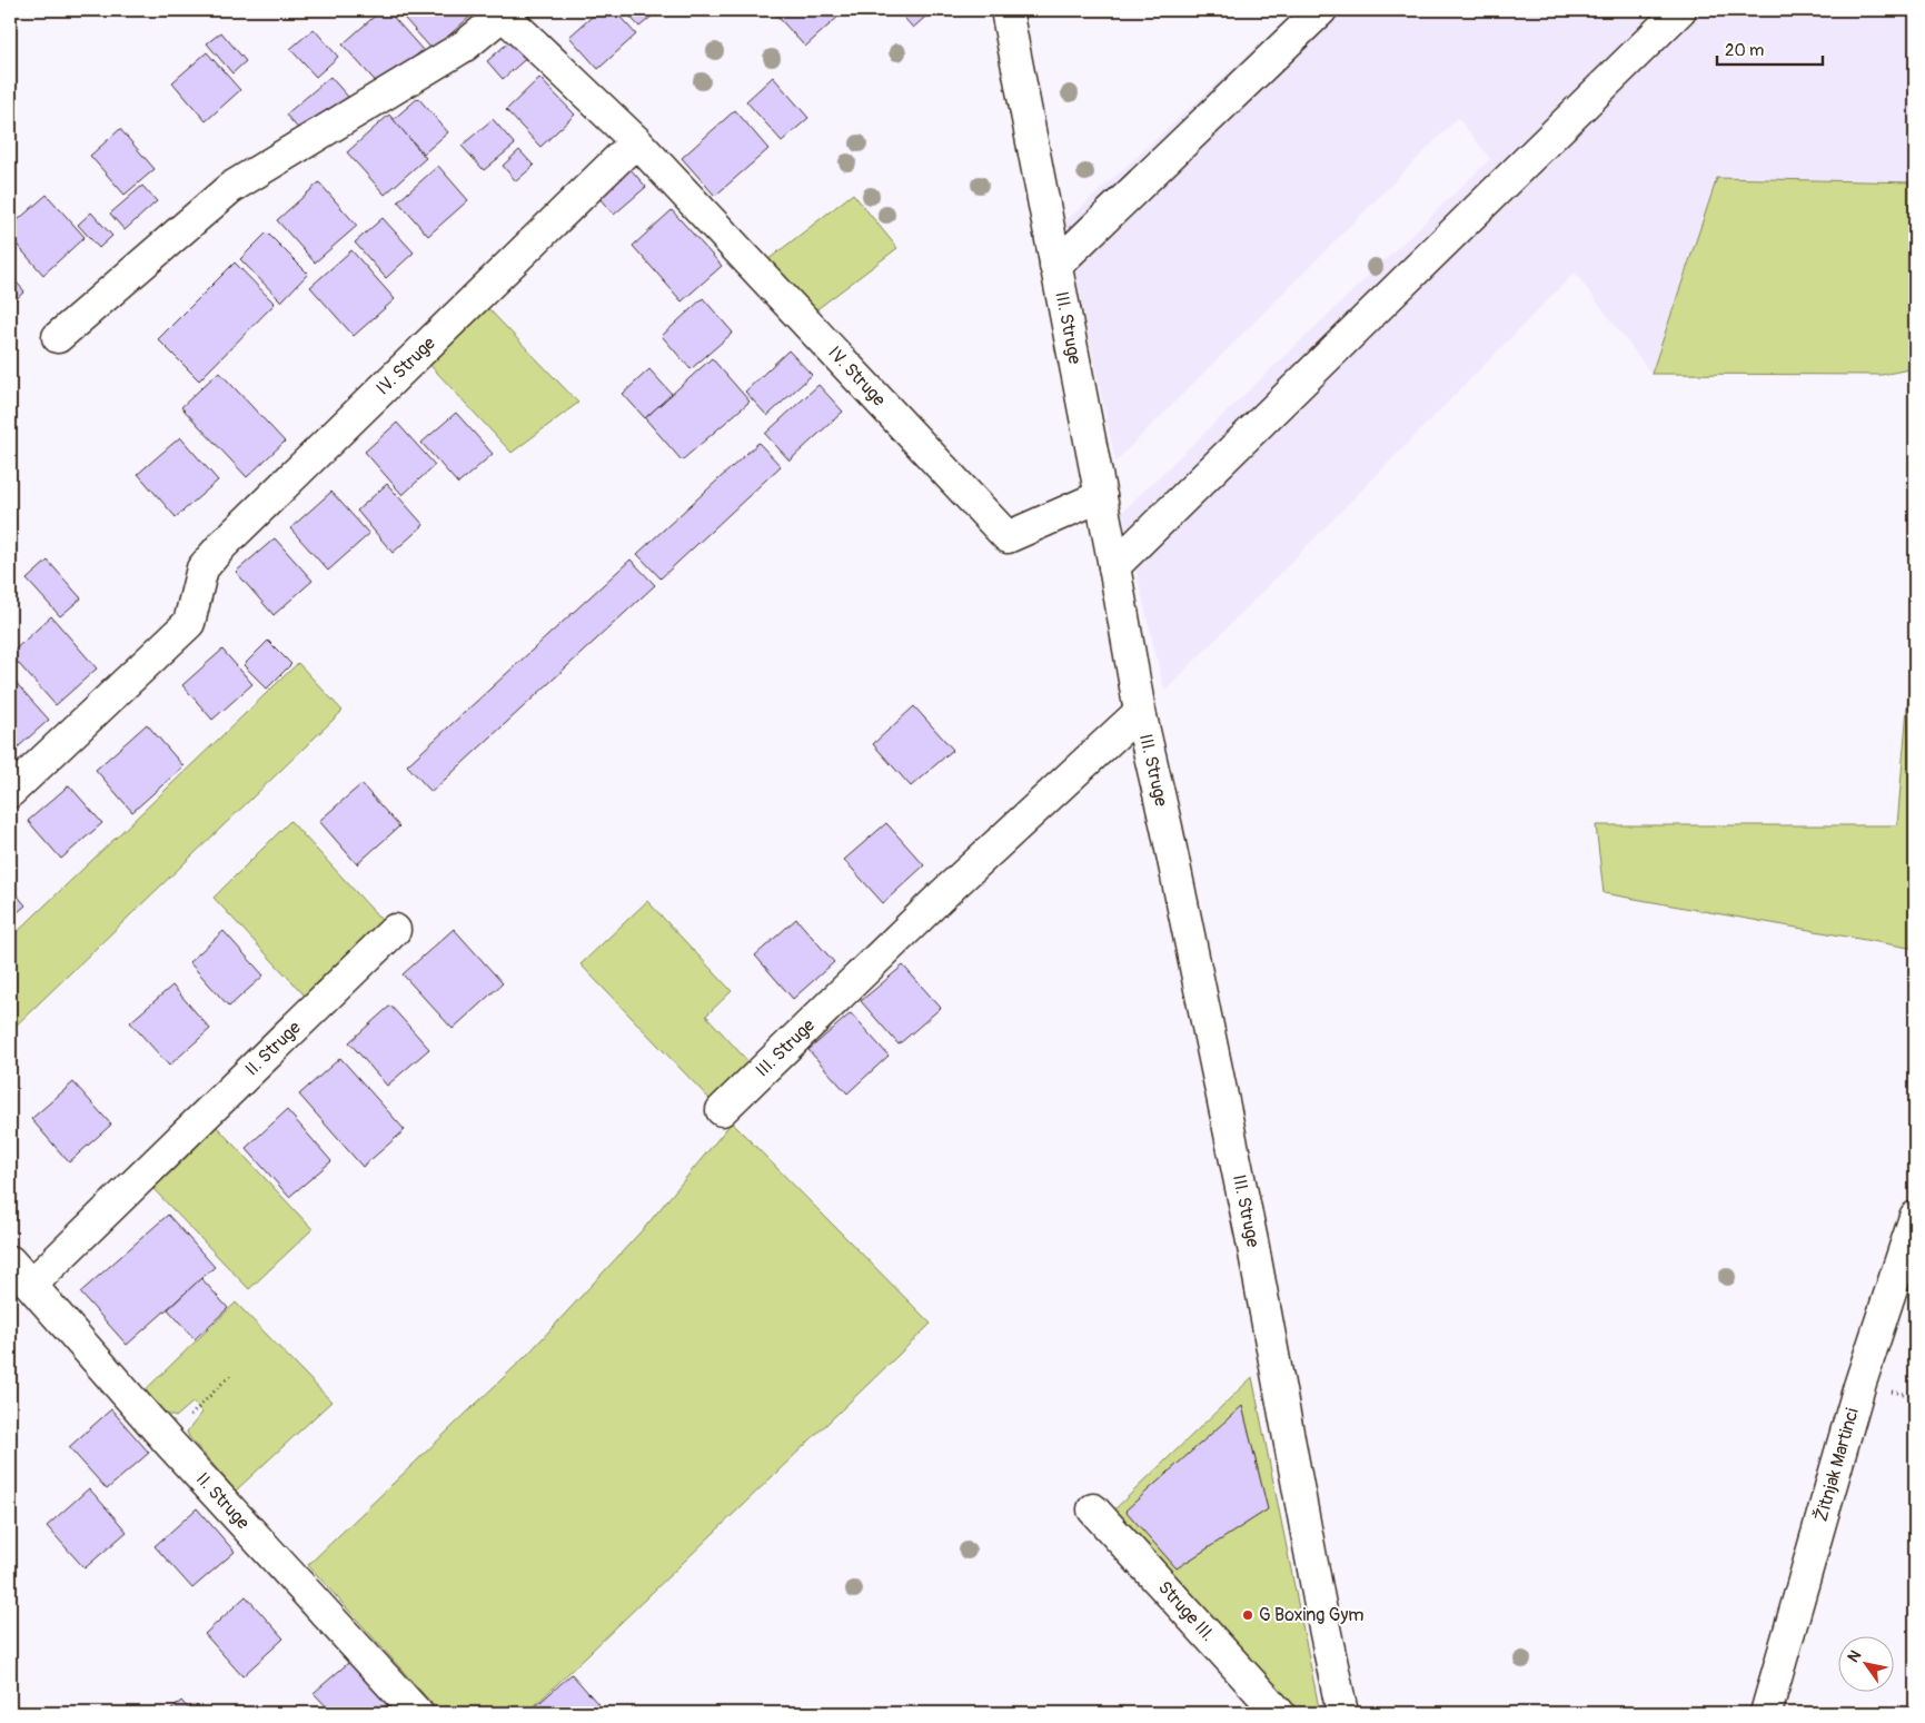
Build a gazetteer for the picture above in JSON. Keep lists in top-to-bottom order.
{
  "streets": {
    "street": [
      "III. Struge",
      "IV. Struge",
      "II. Struge",
      "Žitnjak Martinci",
      "Struge III."
    ]
  },
  "crossings": [
    ["III. Struge", "IV. Struge"]
  ],
  "places": ["G Boxing Gym"],
  "scale_bar": "20 m",
  "north": "top left"
}
